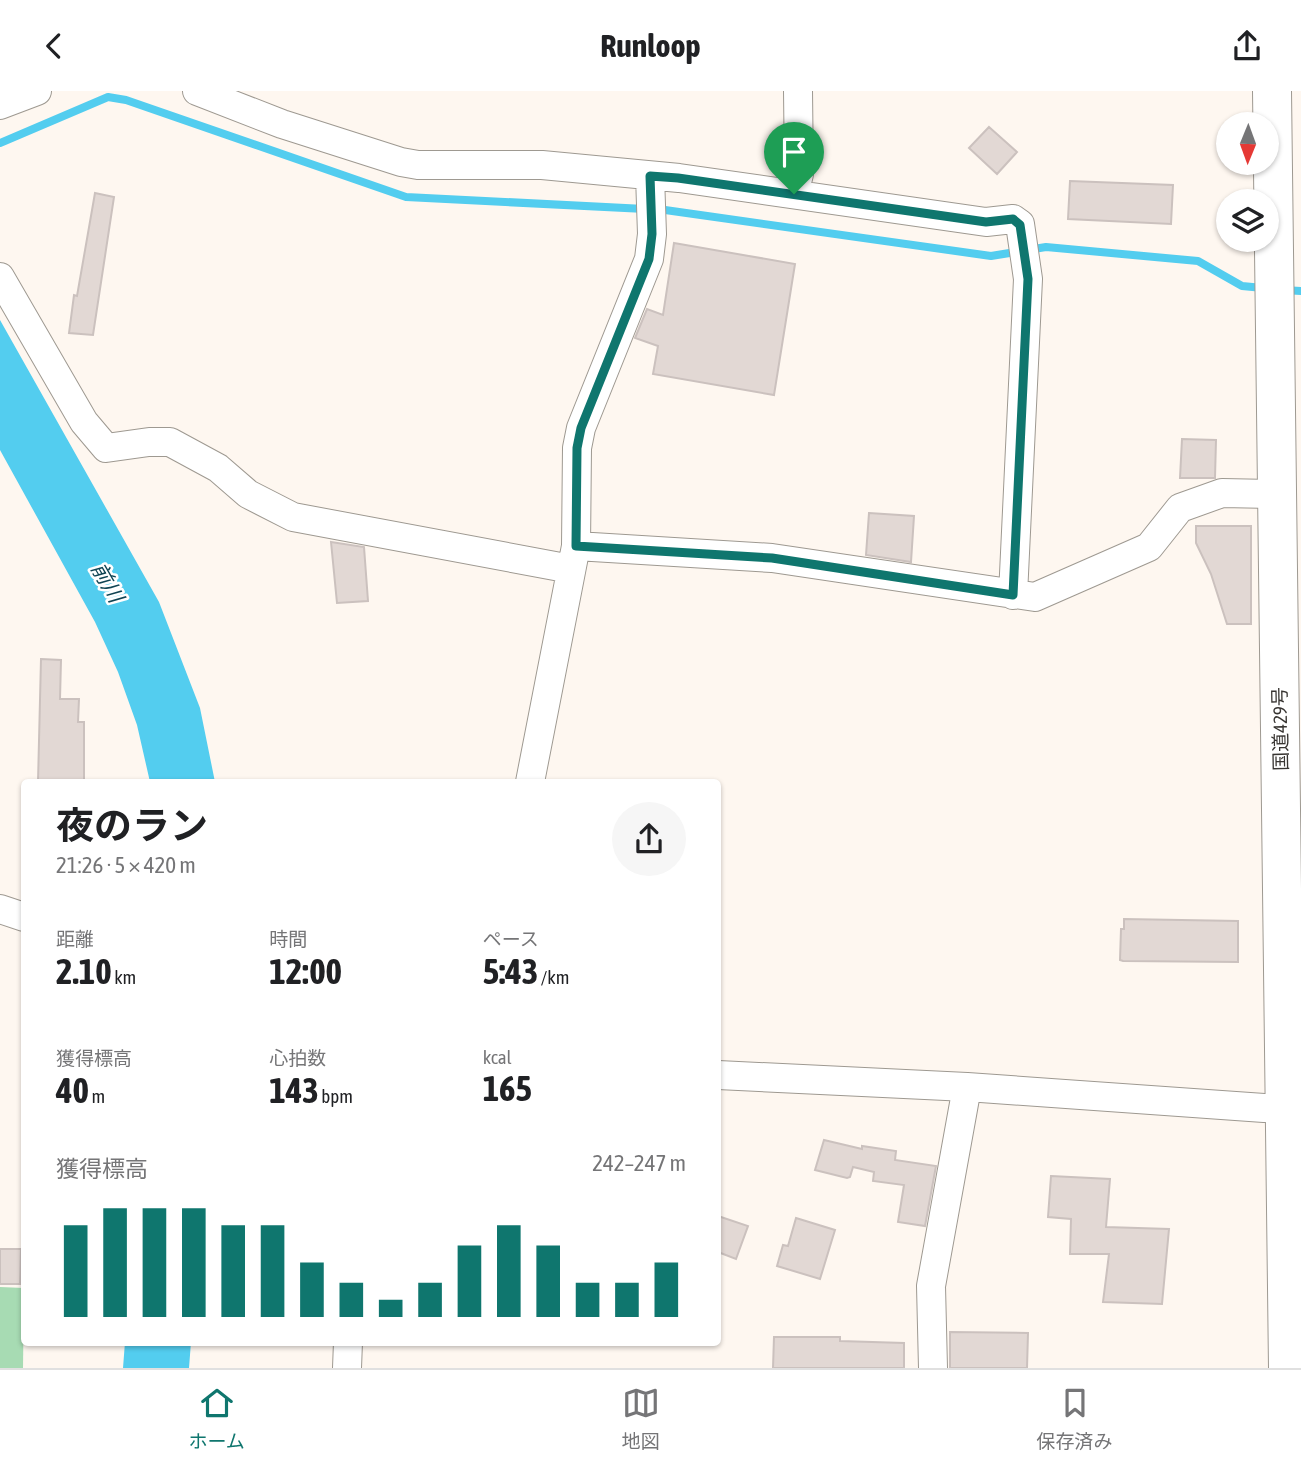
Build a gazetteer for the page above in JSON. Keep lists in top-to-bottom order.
{
  "streets": {
    "highway": ["国道429号"]
  },
  "water": ["前川"],
  "north": "bottom",
  "page": {
    "header": "Runloop",
    "heading": ["夜のラン", "21:26 · 5 × 420 m"],
    "stats": [
      ["距離", "2.10 km"],
      ["時間", "12:00"],
      ["ペース", "5:43 /km"],
      ["獲得標高", "40 m"],
      ["心拍数", "143 bpm"],
      ["kcal", "165"]
    ],
    "chart": ["獲得標高", "242–247 m"],
    "tabs": ["ホーム", "地図", "保存済み"]
  }
}
